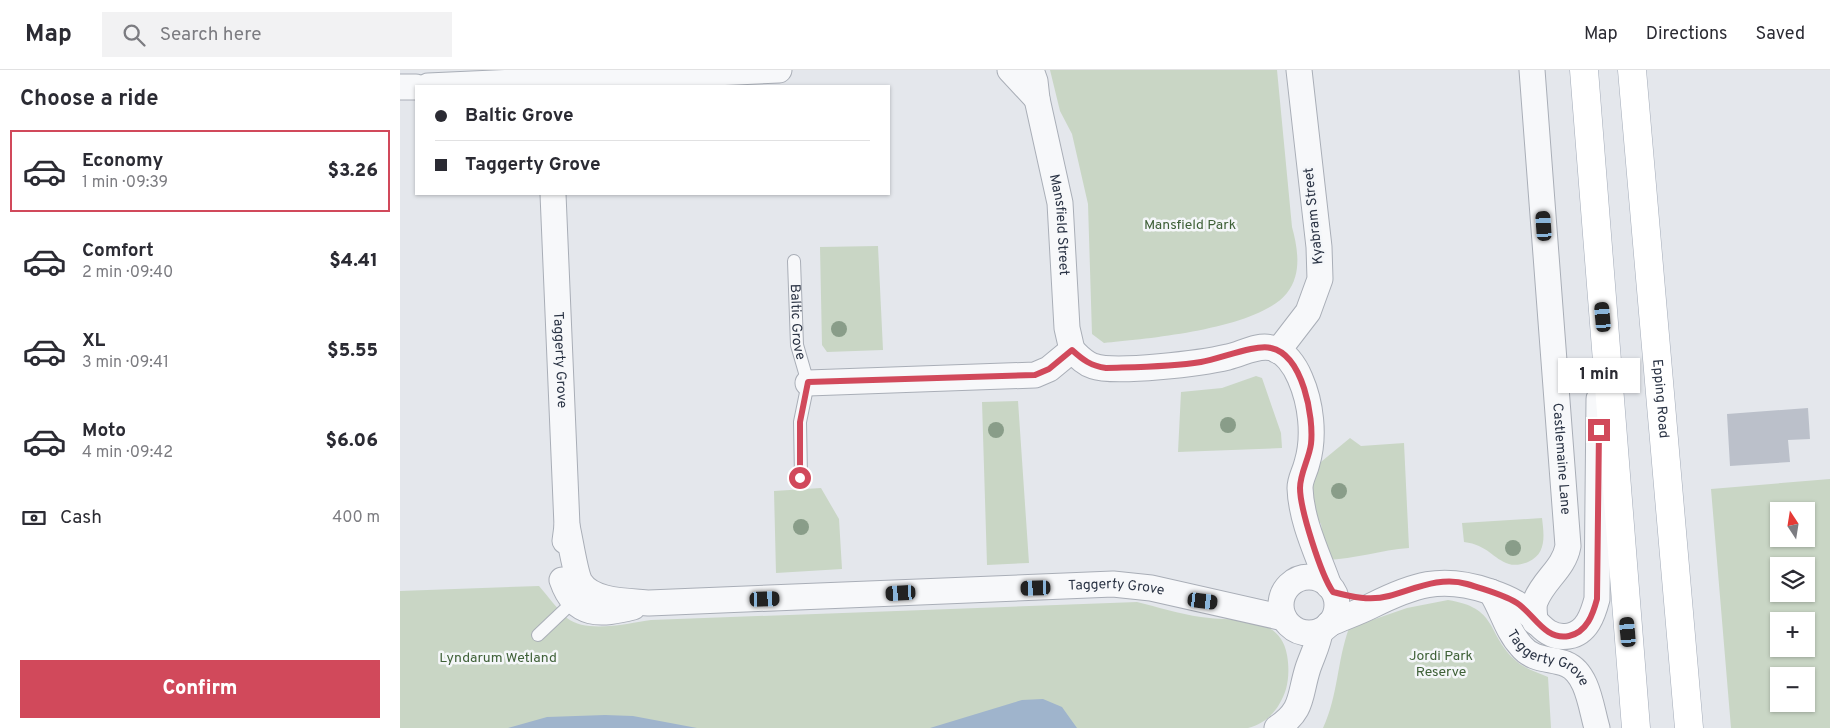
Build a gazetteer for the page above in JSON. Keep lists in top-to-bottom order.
{
  "streets": {
    "main road": ["Epping Road"],
    "street": [
      "Kyabram Street",
      "Mansfield Street",
      "Taggerty Grove",
      "Castlemaine Lane"
    ],
    "lane": ["Baltic Grove"]
  },
  "crossings": [
    ["Taggerty Grove", "Castlemaine Lane"]
  ],
  "parks": ["Mansfield Park", "Jordi Park Reserve", "Lyndarum Wetland"],
  "north": "top",
  "page": {
    "header": "Map",
    "search": "Search here",
    "nav": ["Map", "Directions", "Saved"],
    "heading": "Choose a ride",
    "banner": ["Baltic Grove", "Taggerty Grove"],
    "list": [
      {
        "name": "Economy",
        "note": "1 min · 09:39",
        "value": "$3.26"
      },
      {
        "name": "Comfort",
        "note": "2 min · 09:40",
        "value": "$4.41"
      },
      {
        "name": "XL",
        "note": "3 min · 09:41",
        "value": "$5.55"
      },
      {
        "name": "Moto",
        "note": "4 min · 09:42",
        "value": "$6.06"
      }
    ],
    "bubble": "1 min",
    "pay": ["Cash", "400 m"],
    "map_buttons": ["+", "−"],
    "buttons": "Confirm"
  }
}
